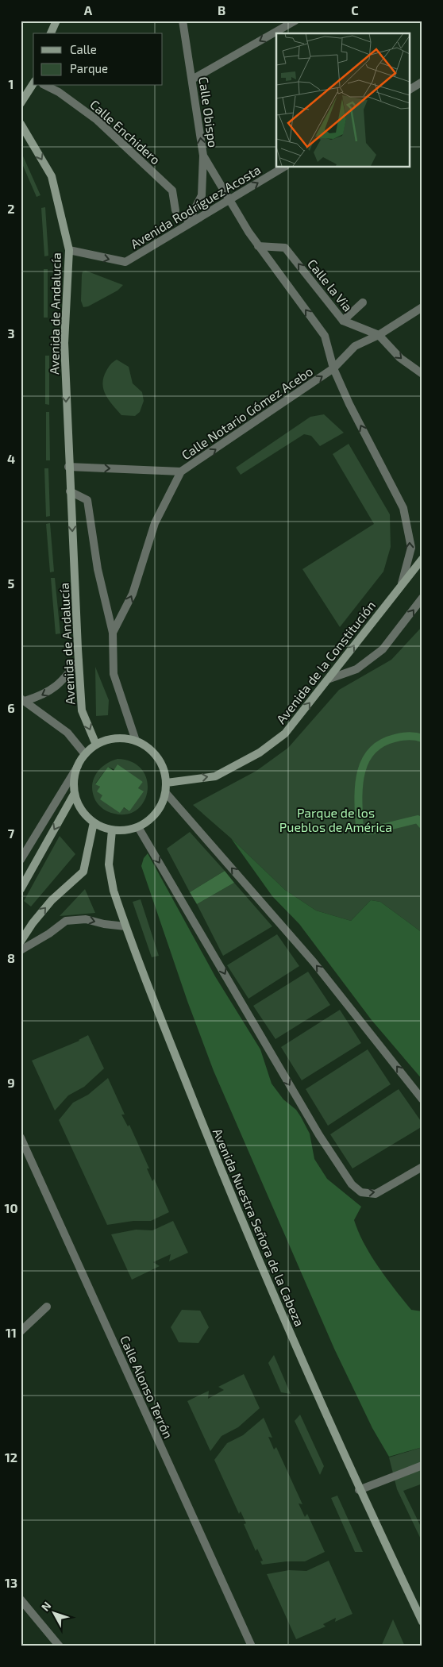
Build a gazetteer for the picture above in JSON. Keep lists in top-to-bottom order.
{
  "streets": {
    "main road": ["Avenida de Andalucía", "Avenida de la Constitución", "Avenida Nuestra Señora de la Cabeza"],
    "street": [
      "Calle Obispo",
      "Calle Enchidero",
      "Avenida Rodríguez Acosta",
      "Calle la Via",
      "Calle Notario Gómez Acebo",
      "Calle Alonso Terrón"
    ]
  },
  "crossings": [
    ["Calle Obispo", "Avenida Rodríguez Acosta"],
    ["Calle Obispo", "Calle Notario Gómez Acebo"],
    ["Avenida Rodríguez Acosta", "Avenida de Andalucía"],
    ["Avenida Rodríguez Acosta", "Calle Notario Gómez Acebo"],
    ["Calle la Via", "Calle Notario Gómez Acebo"],
    ["Avenida de Andalucía", "Avenida de la Constitución"],
    ["Avenida de Andalucía", "Avenida Nuestra Señora de la Cabeza"],
    ["Calle Notario Gómez Acebo", "Avenida de la Constitución"],
    ["Avenida de la Constitución", "Avenida Nuestra Señora de la Cabeza"]
  ],
  "one_way": [
    "Calle Obispo",
    "Avenida Rodríguez Acosta",
    "Avenida de Andalucía",
    "Calle Notario Gómez Acebo",
    "Avenida de la Constitución"
  ],
  "parks": ["Parque de los Pueblos de América"],
  "legend": ["Calle", "Parque"],
  "north": "top left",
  "grid": {
    "columns": ["A", "B", "C"],
    "rows": [
      "1",
      "2",
      "3",
      "4",
      "5",
      "6",
      "7",
      "8",
      "9",
      "10",
      "11",
      "12",
      "13"
    ]
  }
}
